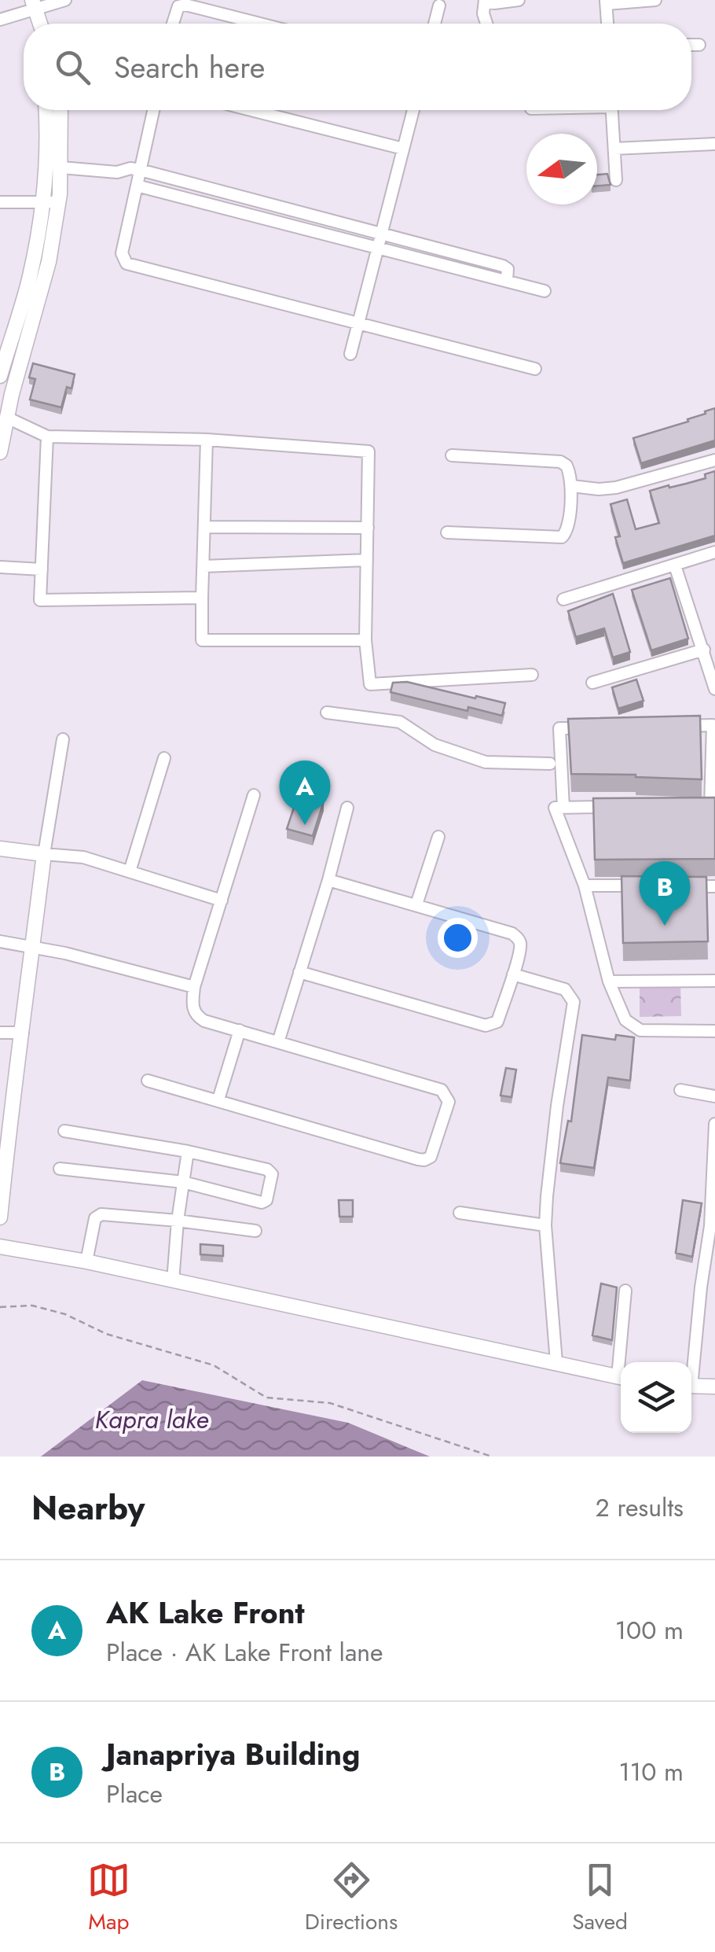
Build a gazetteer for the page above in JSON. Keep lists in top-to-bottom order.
{
  "water": ["Kapra lake"],
  "north": "left",
  "page": {
    "search": "Search here",
    "pins": ["A", "B"],
    "heading": ["Nearby", "2 results"],
    "list": [
      {
        "mark": "A",
        "name": "AK Lake Front",
        "note": "Place · AK Lake Front lane",
        "value": "100 m"
      },
      {
        "mark": "B",
        "name": "Janapriya Building",
        "note": "Place",
        "value": "110 m"
      }
    ],
    "nav": ["Map", "Directions", "Saved"]
  }
}
